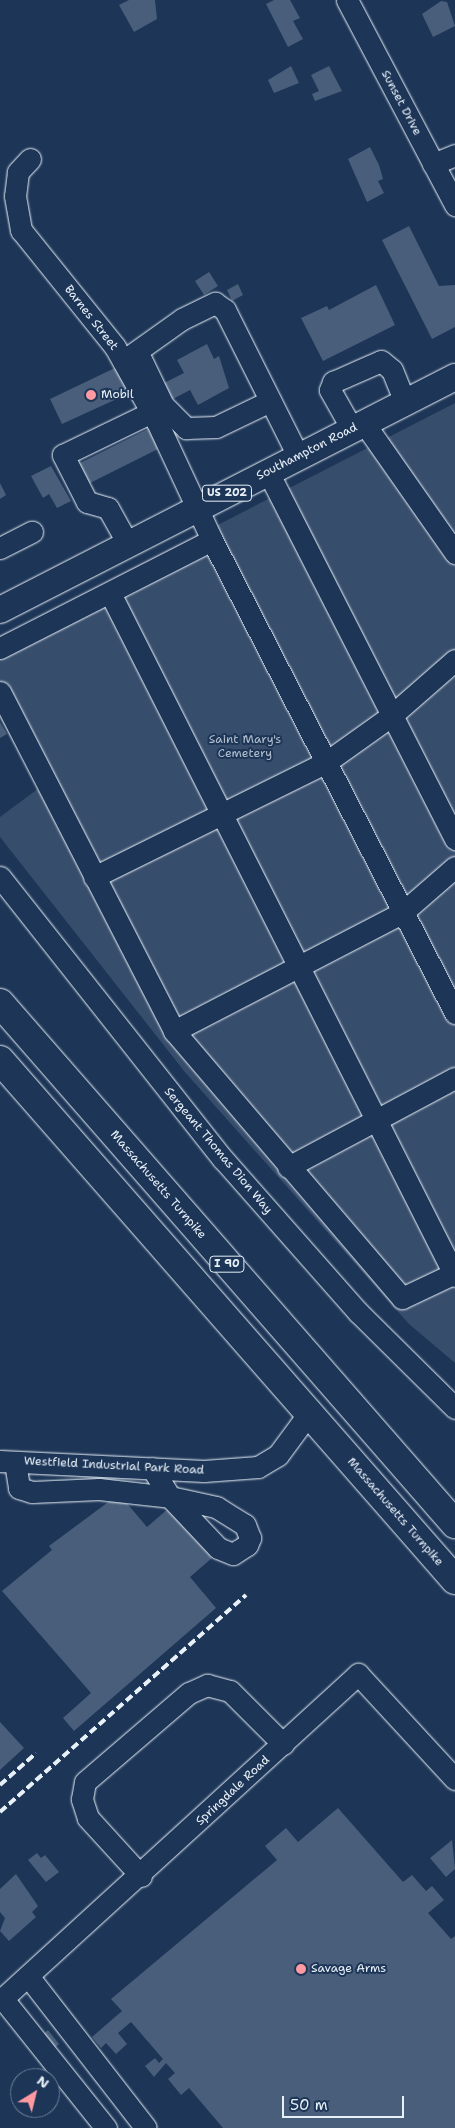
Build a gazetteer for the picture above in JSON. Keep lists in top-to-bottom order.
{
  "streets": {
    "highway": ["Massachusetts Turnpike", "I 90"],
    "main road": ["Southampton Road", "US 202"],
    "street": [
      "Sunset Drive",
      "Barnes Street",
      "Sergeant Thomas Dion Way",
      "Westfield Industrial Park Road",
      "Springdale Road"
    ]
  },
  "crossings": [
    ["Barnes Street", "Southampton Road"],
    ["Massachusetts Turnpike", "Westfield Industrial Park Road"]
  ],
  "parks": ["Saint Mary's Cemetery"],
  "places": ["Mobil", "Savage Arms"],
  "scale_bar": "50 m",
  "north": "top right"
}
